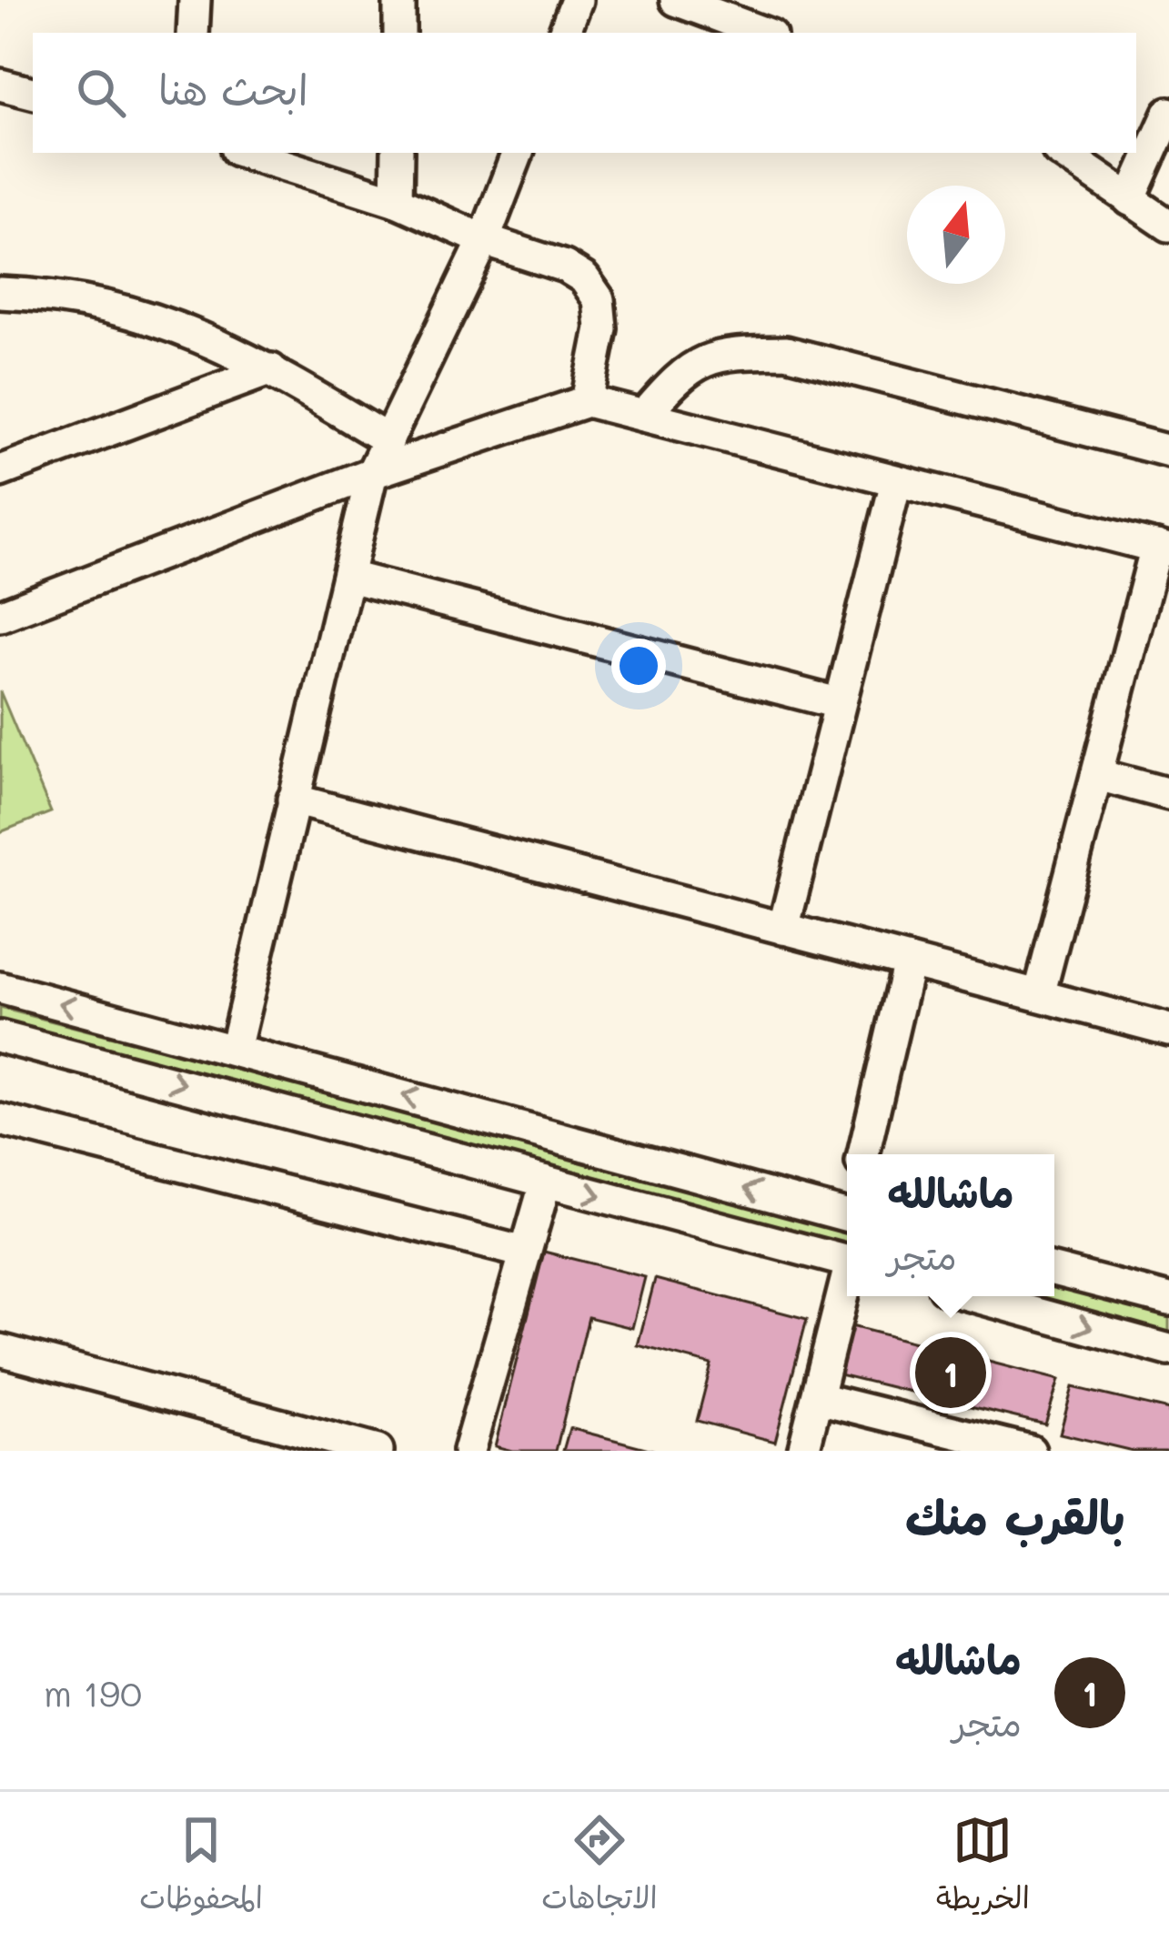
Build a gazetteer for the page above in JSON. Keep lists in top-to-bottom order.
{
  "north": "top",
  "page": {
    "search": "ابحث هنا",
    "popup": ["ماشالله", "متجر"],
    "pins": "1",
    "heading": "بالقرب منك",
    "list": [
      {
        "mark": "1",
        "name": "ماشالله",
        "note": "متجر",
        "value": "190 m"
      }
    ],
    "nav": ["الخريطة", "الاتجاهات", "المحفوظات"]
  }
}
